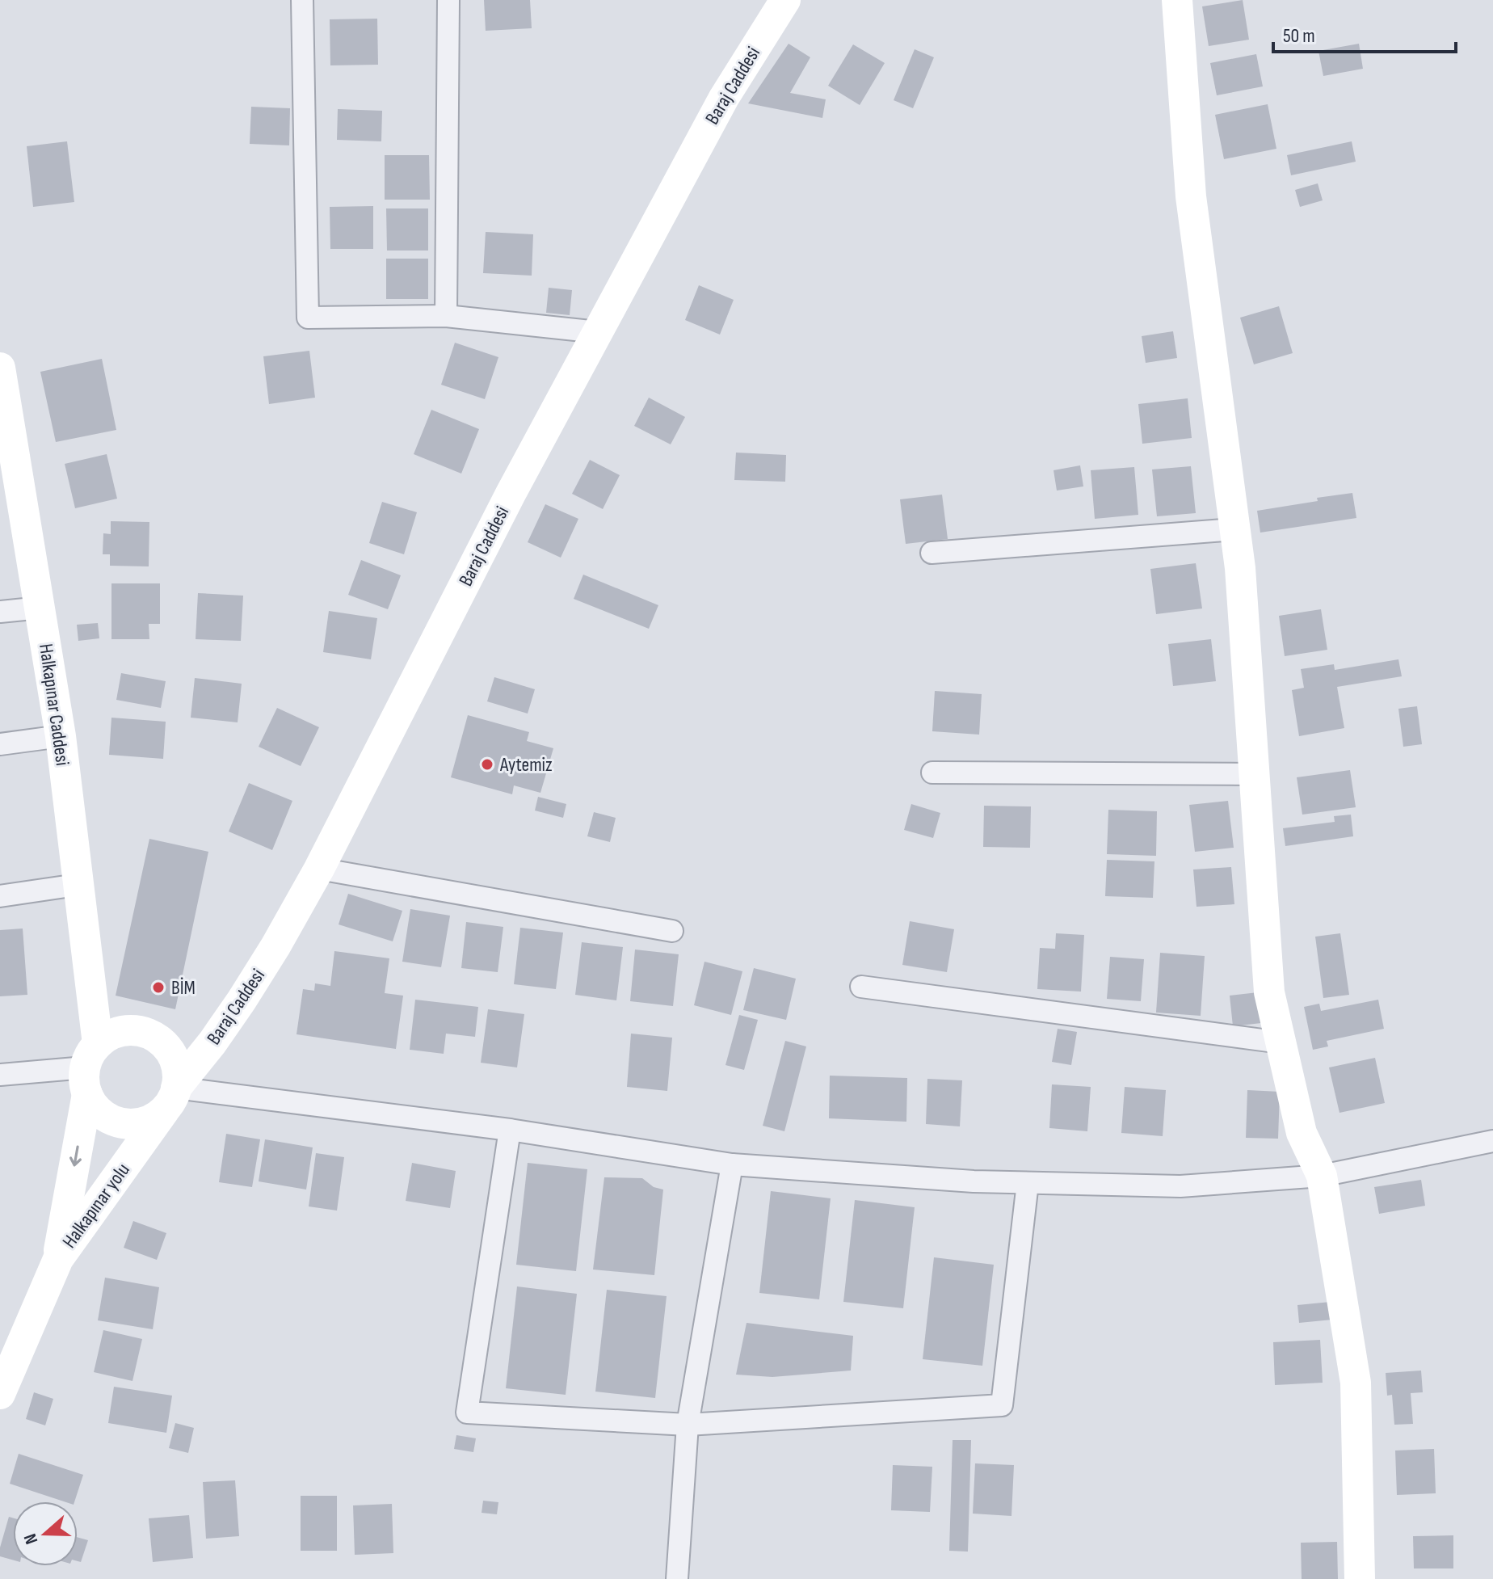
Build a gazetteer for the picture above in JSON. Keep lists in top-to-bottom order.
{
  "streets": {
    "main road": ["Baraj Caddesi", "Halkapınar Caddesi", "Halkapınar yolu"]
  },
  "crossings": [
    ["Baraj Caddesi", "Halkapınar Caddesi"],
    ["Baraj Caddesi", "Halkapınar yolu"],
    ["Halkapınar Caddesi", "Halkapınar yolu"]
  ],
  "places": ["Aytemiz", "BİM"],
  "scale_bar": "50 m",
  "north": "left"
}
